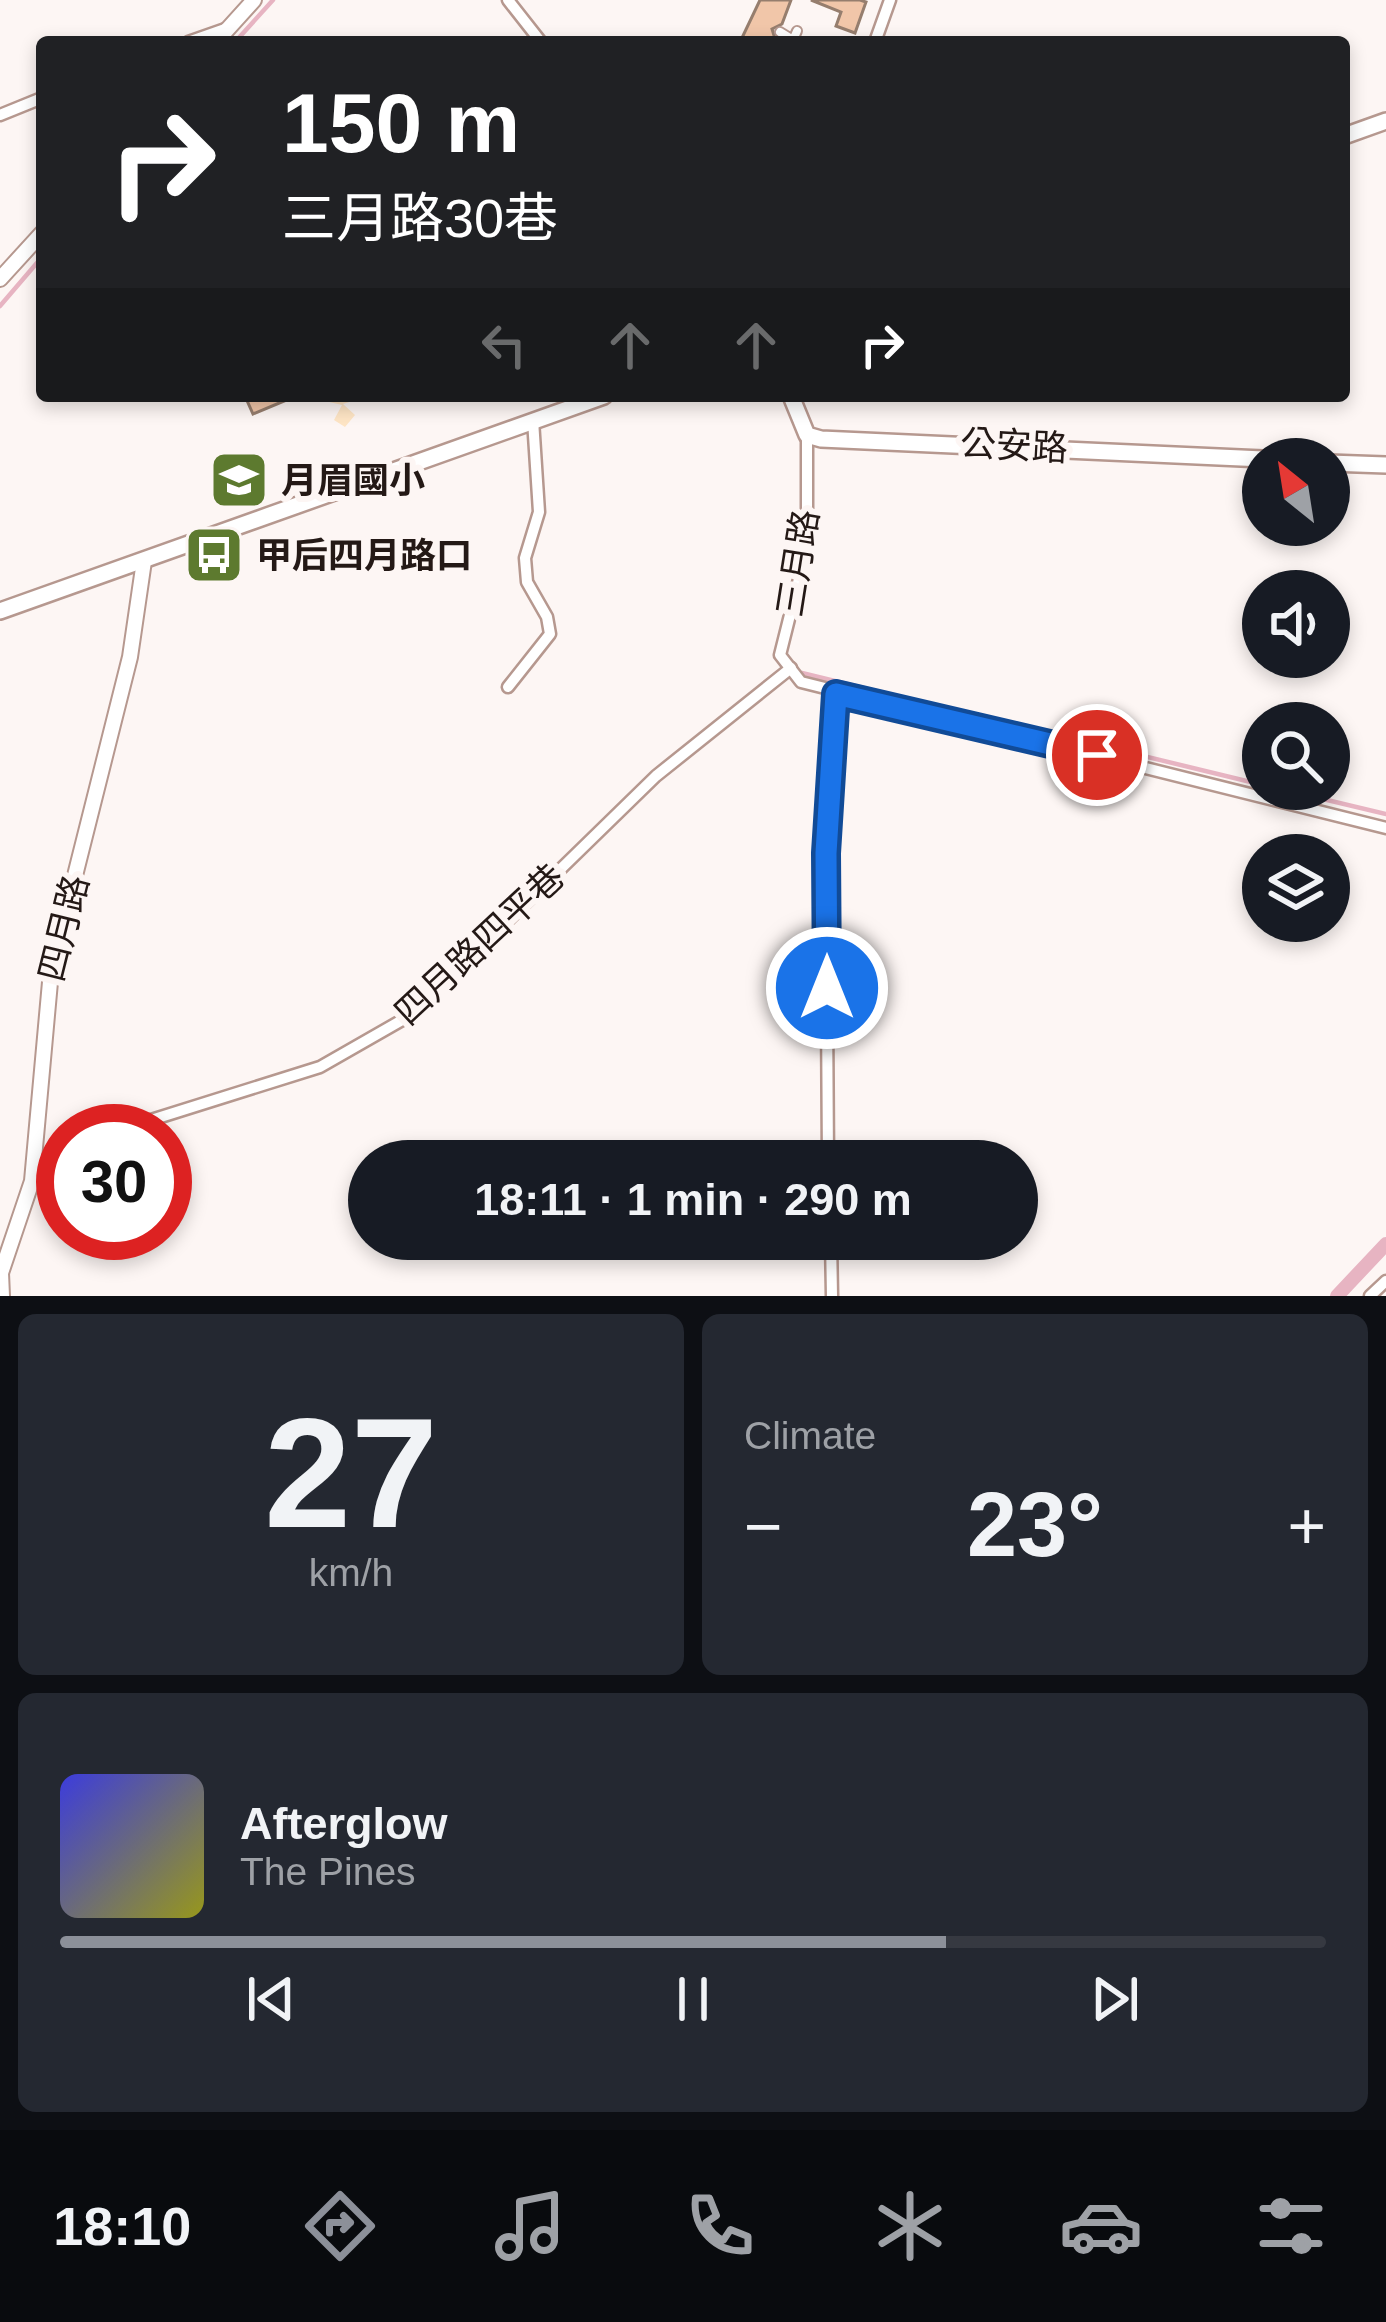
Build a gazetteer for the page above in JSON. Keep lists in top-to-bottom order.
{
  "streets": {
    "main road": ["公安路"],
    "street": ["三月路", "四月路", "四月路四平巷"]
  },
  "crossings": [
    ["公安路", "三月路"],
    ["三月路", "四月路四平巷"]
  ],
  "places": {
    "school or university": ["月眉國小"],
    "bus stop": ["甲后四月路口"]
  },
  "north": "top left",
  "page": {
    "turn": ["150 m", "三月路30巷"],
    "limit": "30",
    "trip": "18:11 · 1 min · 290 m",
    "tile": [
      ["27", "km/h"],
      "Climate"
    ],
    "heat": ["−", "23°", "+"],
    "song": ["Afterglow", "The Pines"],
    "tabs": "18:10"
  }
}
